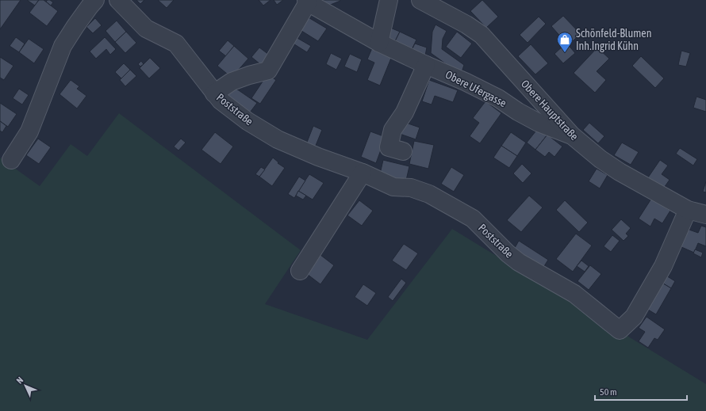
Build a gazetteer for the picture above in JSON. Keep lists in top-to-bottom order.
{
  "streets": {
    "street": ["Obere Ufergasse", "Poststraße", "Obere Hauptstraße"]
  },
  "crossings": [
    ["Obere Ufergasse", "Poststraße"],
    ["Obere Ufergasse", "Obere Hauptstraße"],
    ["Poststraße", "Obere Hauptstraße"]
  ],
  "places": {
    "shop": ["Schönfeld-Blumen Inh.Ingrid Kühn"]
  },
  "scale_bar": "50 m",
  "north": "top left"
}
